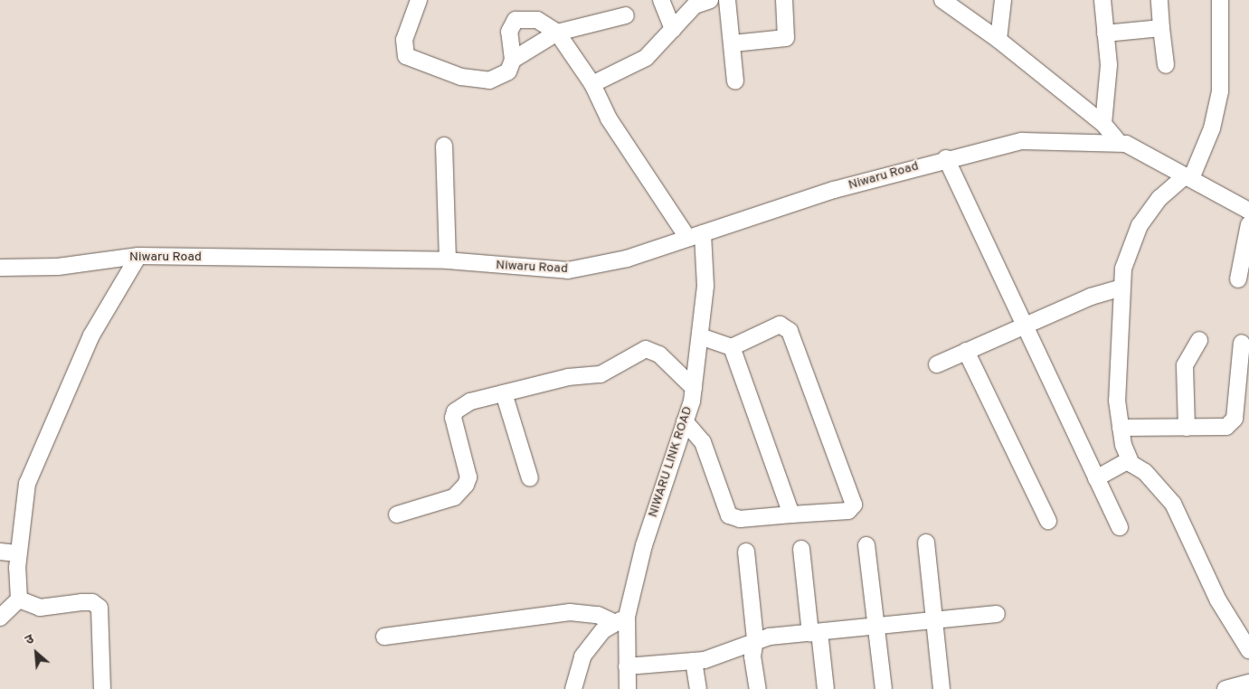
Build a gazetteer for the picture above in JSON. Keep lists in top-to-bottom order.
{
  "streets": {
    "street": ["Niwaru Road", "NIWARU LINK ROAD"]
  },
  "crossings": [
    ["Niwaru Road", "NIWARU LINK ROAD"]
  ],
  "north": "top left"
}
